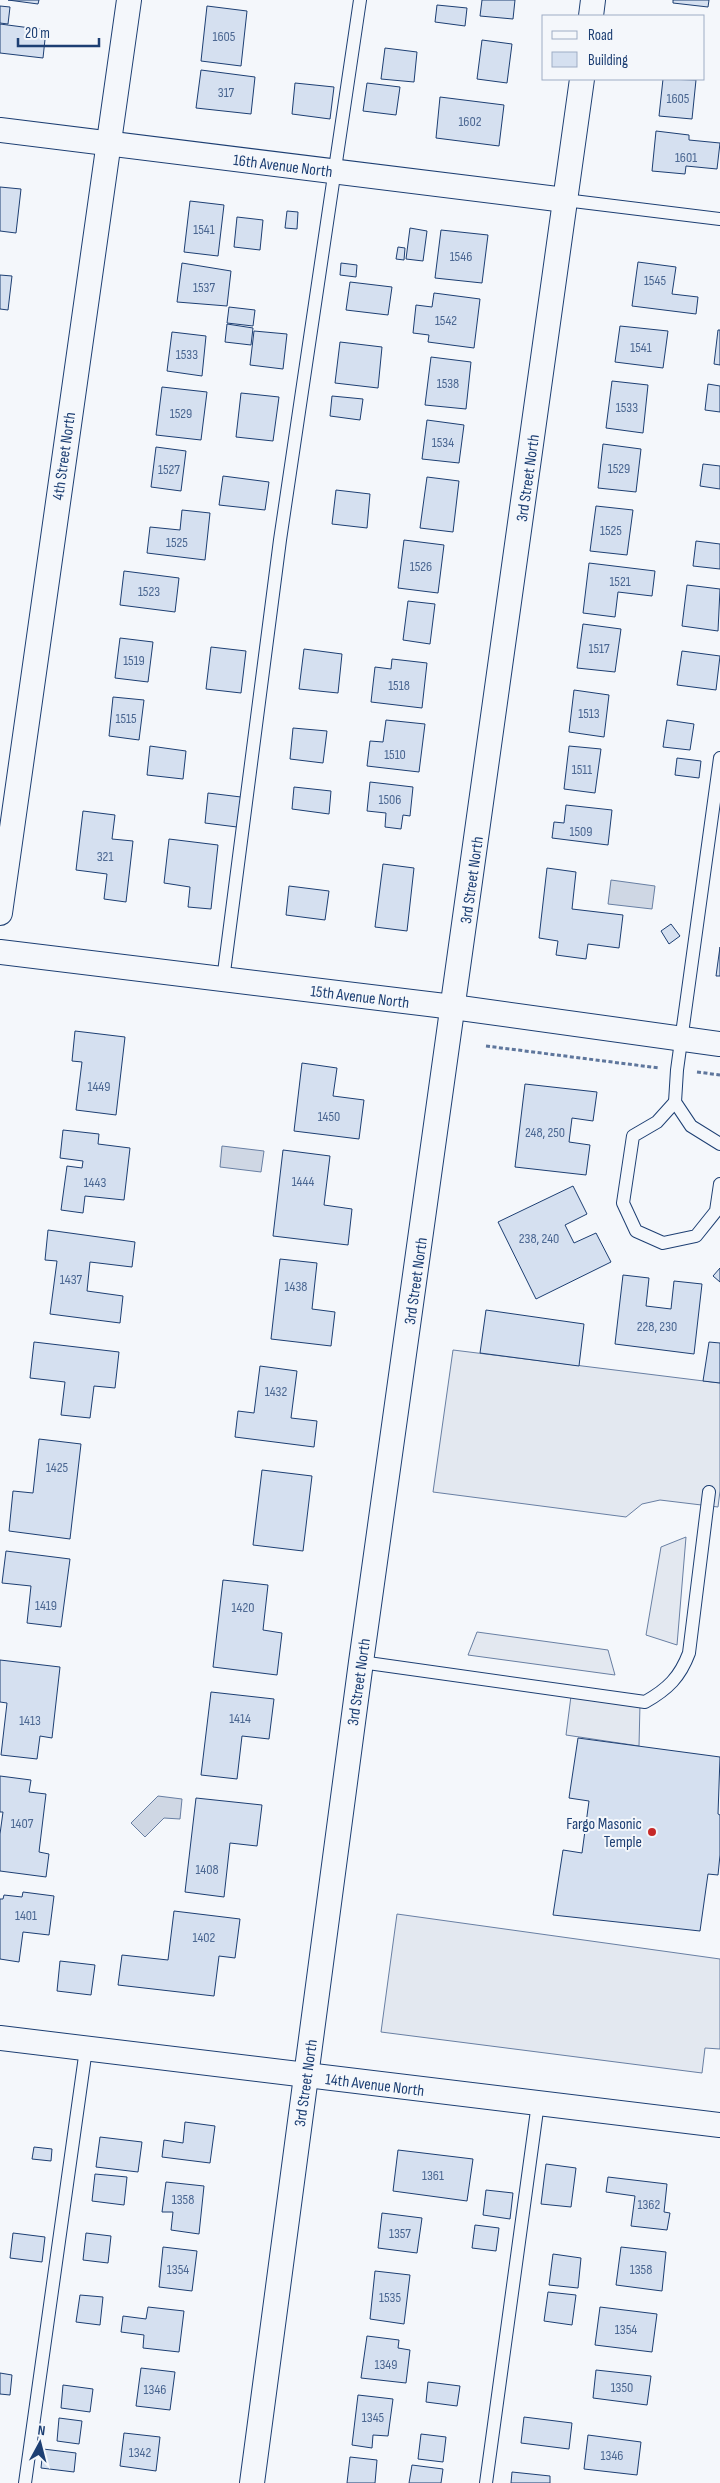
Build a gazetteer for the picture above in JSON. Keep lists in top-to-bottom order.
{
  "streets": {
    "street": [
      "16th Avenue North",
      "4th Street North",
      "3rd Street North",
      "15th Avenue North",
      "14th Avenue North"
    ]
  },
  "crossings": [
    ["16th Avenue North", "4th Street North"],
    ["16th Avenue North", "3rd Street North"],
    ["3rd Street North", "15th Avenue North"],
    ["3rd Street North", "14th Avenue North"]
  ],
  "places": ["Fargo Masonic Temple"],
  "house_numbers": [
    "1605",
    "317",
    "1605",
    "1602",
    "1601",
    "1541",
    "1546",
    "1545",
    "1537",
    "1542",
    "1541",
    "1533",
    "1538",
    "1533",
    "1529",
    "1534",
    "1529",
    "1527",
    "1525",
    "1525",
    "1526",
    "1521",
    "1523",
    "1517",
    "1519",
    "1518",
    "1513",
    "1515",
    "1510",
    "1511",
    "1506",
    "1509",
    "321",
    "1449",
    "1450",
    "248, 250",
    "1444",
    "1443",
    "238, 240",
    "1437",
    "1438",
    "228, 230",
    "1432",
    "1425",
    "1419",
    "1420",
    "1414",
    "1413",
    "1407",
    "1408",
    "1401",
    "1402",
    "1361",
    "1358",
    "1362",
    "1357",
    "1354",
    "1358",
    "1535",
    "1354",
    "1349",
    "1350",
    "1346",
    "1345",
    "1342",
    "1346"
  ],
  "legend": ["Road", "Building"],
  "scale_bar": "20 m",
  "north": "top"
}
